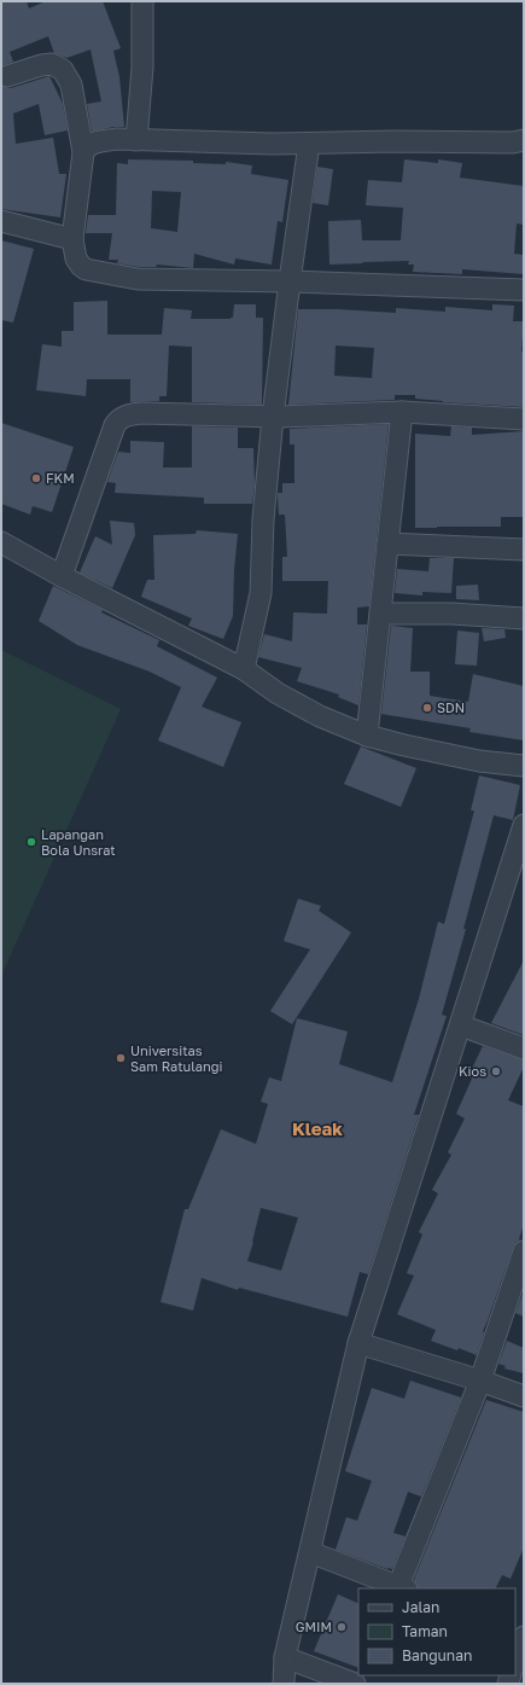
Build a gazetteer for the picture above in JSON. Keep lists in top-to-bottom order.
{
  "districts": ["Kleak"],
  "places": [
    "FKM",
    "SDN",
    "Lapangan Bola Unsrat",
    "Universitas Sam Ratulangi",
    "Kios",
    "GMIM"
  ],
  "legend": ["Jalan", "Taman", "Bangunan"]
}
